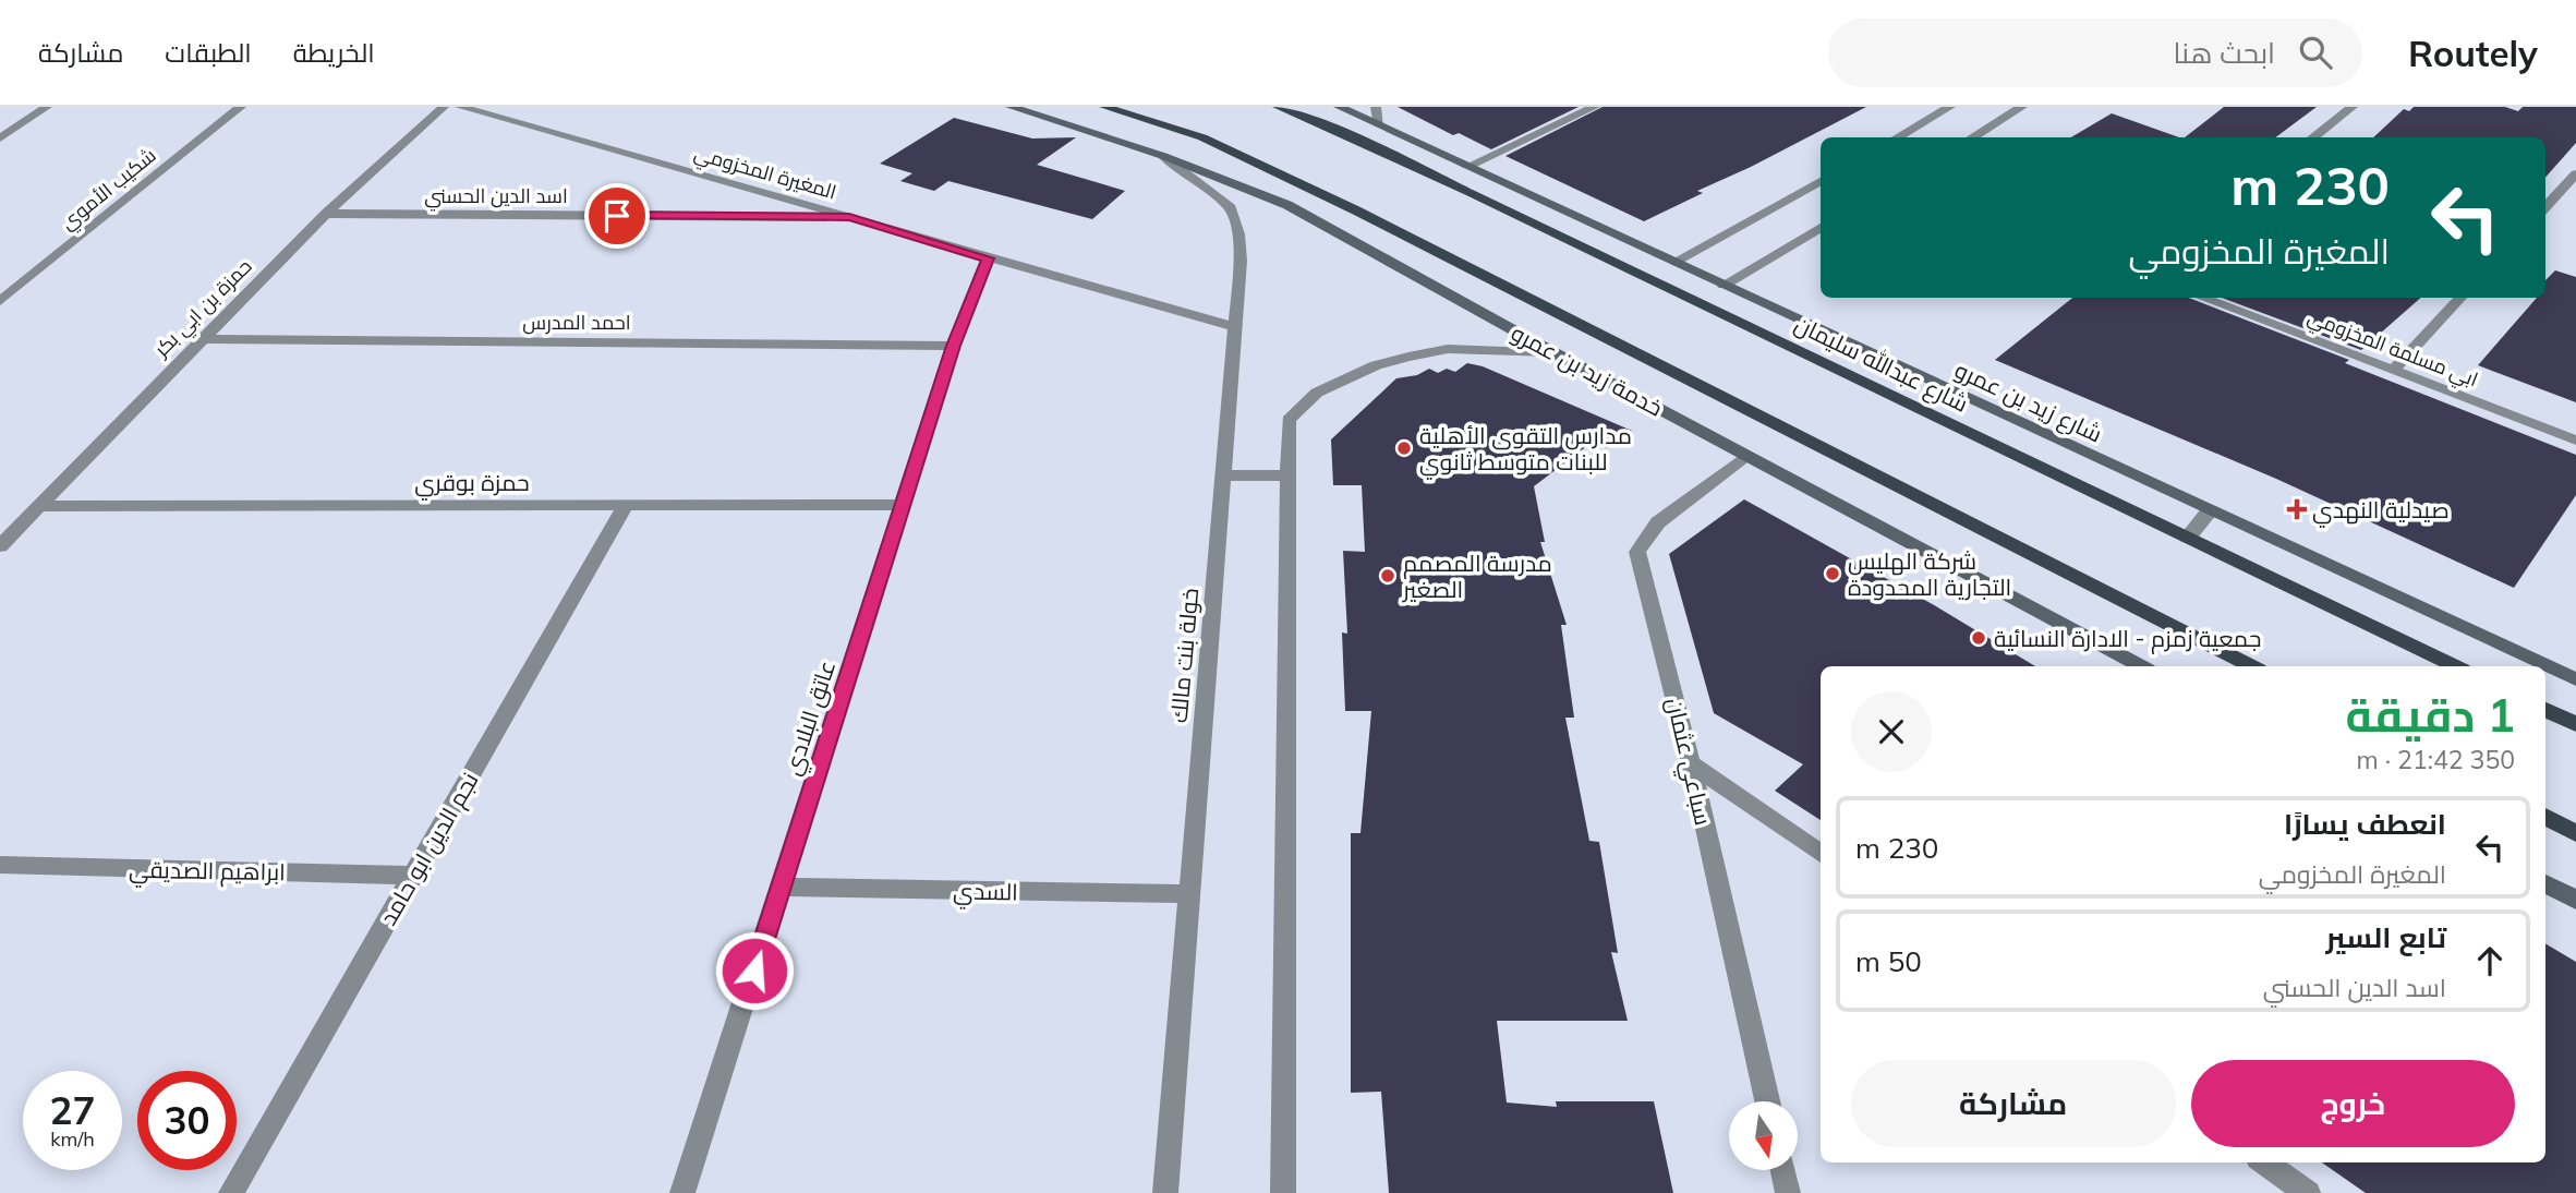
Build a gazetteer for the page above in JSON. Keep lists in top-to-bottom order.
{
  "streets": {
    "main road": ["شارع عبدالله سليمان", "خدمة زيد بن عمرو", "شارع زيد بن عمرو"],
    "street": [
      "المغيرة المخزومي",
      "شكيب الأموي",
      "اسد الدين الحسني",
      "حمزة بن ابي بكر",
      "احمد المدرس",
      "ابي مسلمة المخزومي",
      "حمزة بوقري",
      "خولة بنت مالك",
      "عاتق البلادي",
      "سباعي عثمان",
      "نجم الدين ابو حامد",
      "ابراهيم الصديقي",
      "السدي"
    ]
  },
  "crossings": [
    ["المغيرة المخزومي", "اسد الدين الحسني"],
    ["المغيرة المخزومي", "خولة بنت مالك"],
    ["المغيرة المخزومي", "عاتق البلادي"],
    ["اسد الدين الحسني", "حمزة بن ابي بكر"],
    ["حمزة بن ابي بكر", "احمد المدرس"],
    ["حمزة بن ابي بكر", "حمزة بوقري"],
    ["احمد المدرس", "عاتق البلادي"],
    ["خدمة زيد بن عمرو", "خولة بنت مالك"],
    ["خدمة زيد بن عمرو", "سباعي عثمان"],
    ["حمزة بوقري", "عاتق البلادي"],
    ["حمزة بوقري", "نجم الدين ابو حامد"],
    ["خولة بنت مالك", "السدي"],
    ["عاتق البلادي", "السدي"],
    ["نجم الدين ابو حامد", "ابراهيم الصديقي"]
  ],
  "places": {
    "other": [
      "مدارس التقوى الأهلية للبنات متوسط ثانوي",
      "شركة الهليس التجارية المحدودة",
      "مدرسة المصمم الصغير",
      "جمعية زمزم - الادارة النسائية"
    ],
    "health": ["صيدلية النهدي"]
  },
  "north": "bottom",
  "page": {
    "header": "Routely",
    "search": "ابحث هنا",
    "nav": ["الخريطة", "الطبقات", "مشاركة"],
    "turn": ["230 m", "المغيرة المخزومي"],
    "heading": ["1 دقيقة", "350 m · 21:42"],
    "list": [
      {
        "name": "انعطف يسارًا",
        "note": "المغيرة المخزومي",
        "value": "230 m"
      },
      {
        "name": "تابع السير",
        "note": "اسد الدين الحسني",
        "value": "50 m"
      }
    ],
    "buttons": ["خروج", "مشاركة"],
    "speed": "27 km/h",
    "limit": "30"
  }
}
